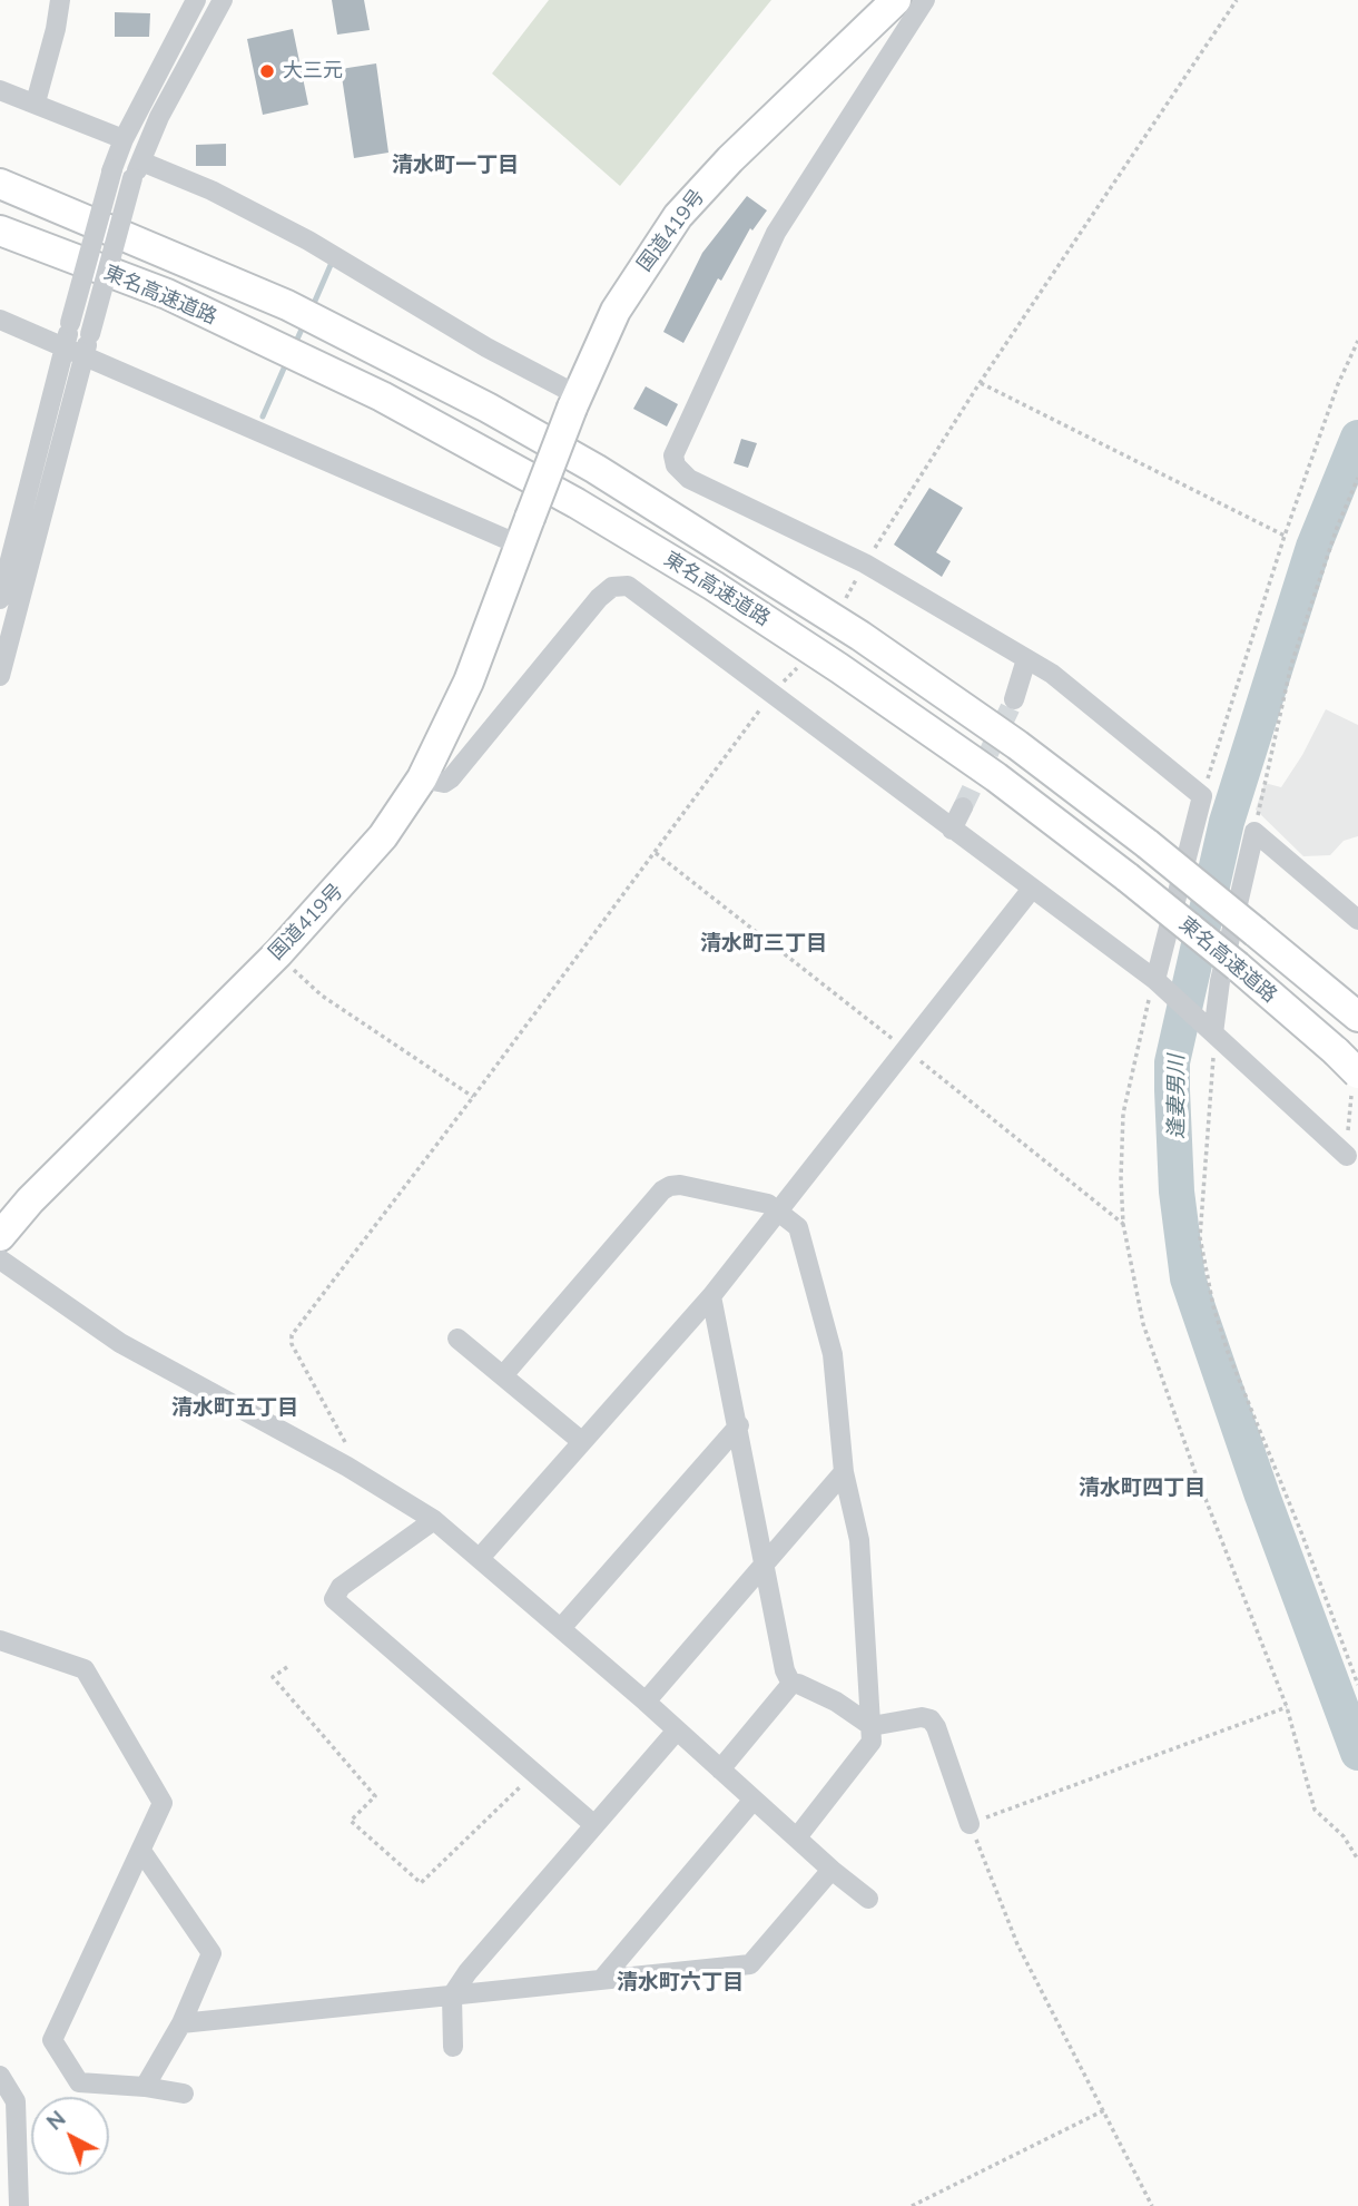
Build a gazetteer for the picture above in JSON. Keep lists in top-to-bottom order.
{
  "streets": {
    "highway": ["国道419号", "東名高速道路"]
  },
  "districts": [
    "清水町一丁目",
    "清水町三丁目",
    "清水町五丁目",
    "清水町四丁目",
    "清水町六丁目"
  ],
  "water": ["逢妻男川"],
  "places": ["大三元"],
  "north": "top left"
}
